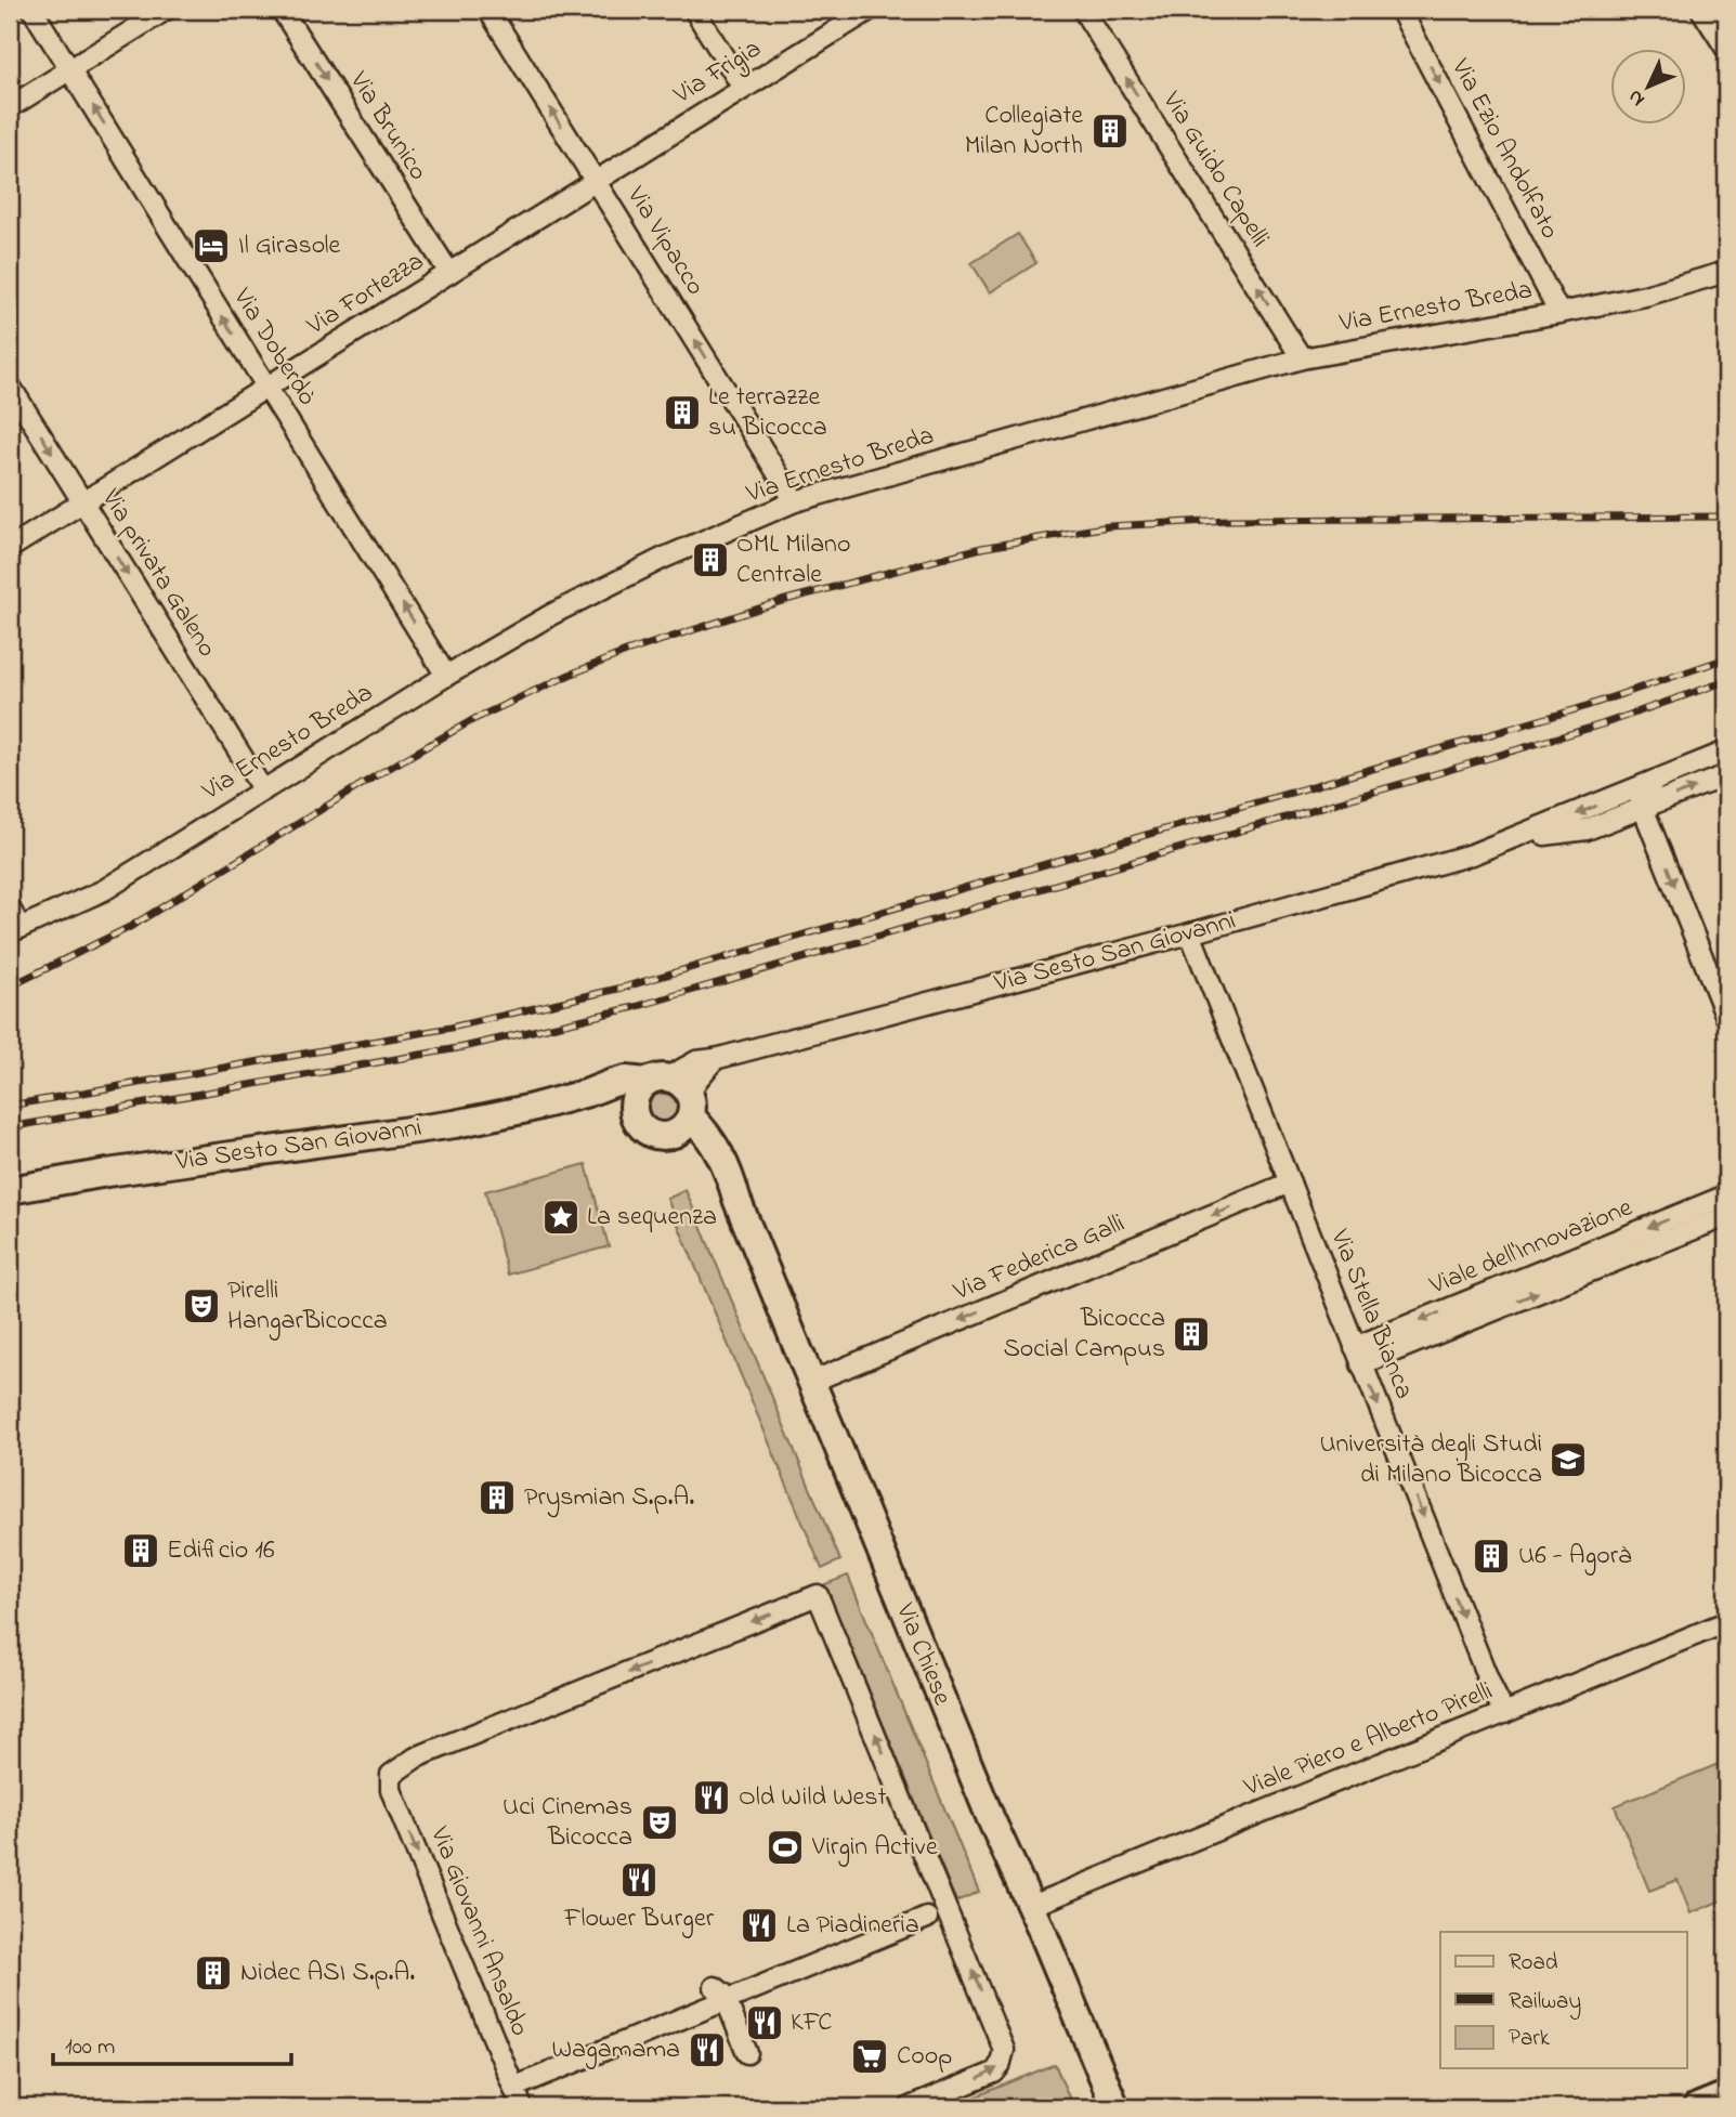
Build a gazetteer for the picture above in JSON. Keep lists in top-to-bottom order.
{
  "streets": {
    "street": [
      "Via Frigia",
      "Via Brunico",
      "Via Ezio Andolfato",
      "Via Guido Capelli",
      "Via Vipacco",
      "Via Fortezza",
      "Via Ernesto Breda",
      "Via Doberdò",
      "Via privata Galeno",
      "Via Sesto San Giovanni",
      "Viale dell'Innovazione",
      "Via Federica Galli",
      "Via Stella Bianca",
      "Via Chiese",
      "Viale Piero e Alberto Pirelli",
      "Via Giovanni Ansaldo"
    ]
  },
  "crossings": [
    ["Via Frigia", "Via Vipacco"],
    ["Via Frigia", "Via Fortezza"],
    ["Via Brunico", "Via Fortezza"],
    ["Via Ezio Andolfato", "Via Ernesto Breda"],
    ["Via Guido Capelli", "Via Ernesto Breda"],
    ["Via Vipacco", "Via Fortezza"],
    ["Via Vipacco", "Via Ernesto Breda"],
    ["Via Fortezza", "Via Doberdò"],
    ["Via Fortezza", "Via privata Galeno"],
    ["Via Ernesto Breda", "Via Doberdò"],
    ["Via Ernesto Breda", "Via privata Galeno"],
    ["Via Sesto San Giovanni", "Via Stella Bianca"],
    ["Via Sesto San Giovanni", "Via Chiese"],
    ["Viale dell'Innovazione", "Via Stella Bianca"],
    ["Via Federica Galli", "Via Stella Bianca"],
    ["Via Federica Galli", "Via Chiese"],
    ["Via Stella Bianca", "Viale Piero e Alberto Pirelli"],
    ["Via Chiese", "Viale Piero e Alberto Pirelli"]
  ],
  "one_way": [
    "Via Brunico",
    "Via Ezio Andolfato",
    "Via Guido Capelli",
    "Via Vipacco",
    "Via Doberdò",
    "Via privata Galeno",
    "Via Federica Galli",
    "Via Stella Bianca"
  ],
  "places": {
    "building": [
      "Collegiate Milan North",
      "Le terrazze su Bicocca",
      "OML Milano Centrale",
      "Bicocca Social Campus",
      "Prysmian S.p.A.",
      "Edificio 16",
      "U6 - Agorà",
      "Nidec ASI S.p.A."
    ],
    "hotel": ["Il Girasole"],
    "place": ["La sequenza"],
    "theatre": ["Pirelli HangarBicocca", "Uci Cinemas Bicocca"],
    "school or university": ["Università degli Studi di Milano Bicocca"],
    "restaurant": [
      "Old Wild West",
      "Flower Burger",
      "La Piadineria",
      "KFC",
      "Wagamama"
    ],
    "sports": ["Virgin Active"],
    "supermarket": ["Coop"]
  },
  "legend": ["Road", "Railway", "Park"],
  "scale_bar": "100 m",
  "north": "bottom left"
}
